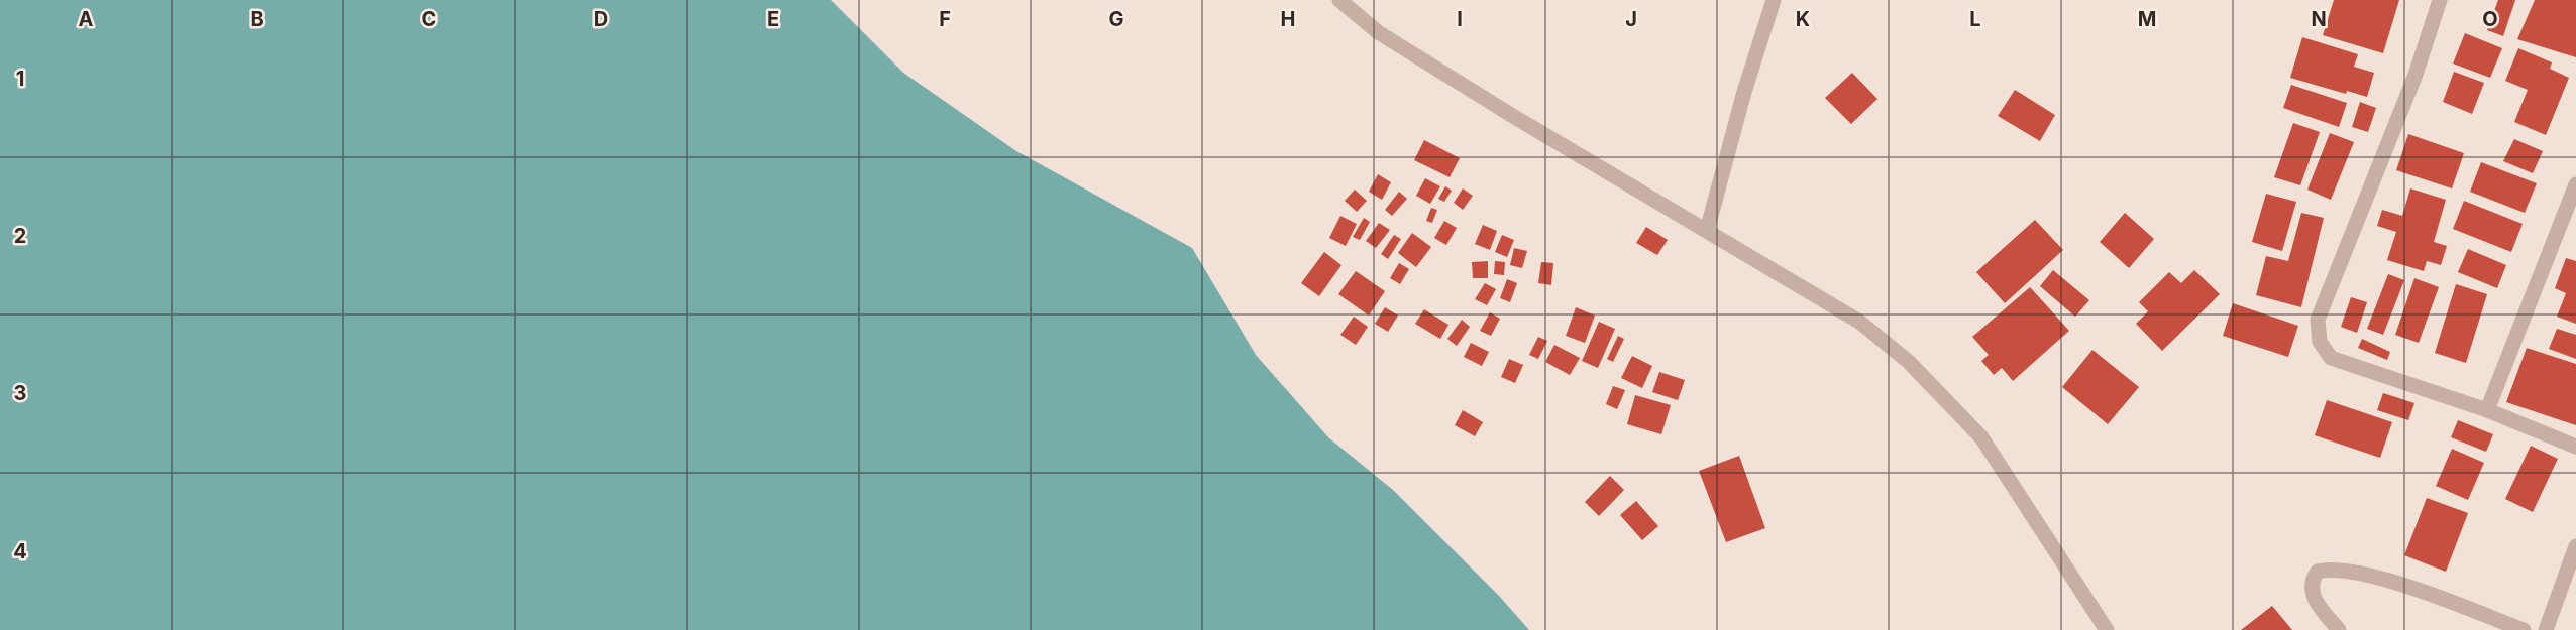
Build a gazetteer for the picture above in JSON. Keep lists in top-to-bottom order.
{
  "grid": {
    "columns": [
      "A",
      "B",
      "C",
      "D",
      "E",
      "F",
      "G",
      "H",
      "I",
      "J",
      "K",
      "L",
      "M",
      "N",
      "O"
    ],
    "rows": [
      "1",
      "2",
      "3",
      "4"
    ]
  }
}
